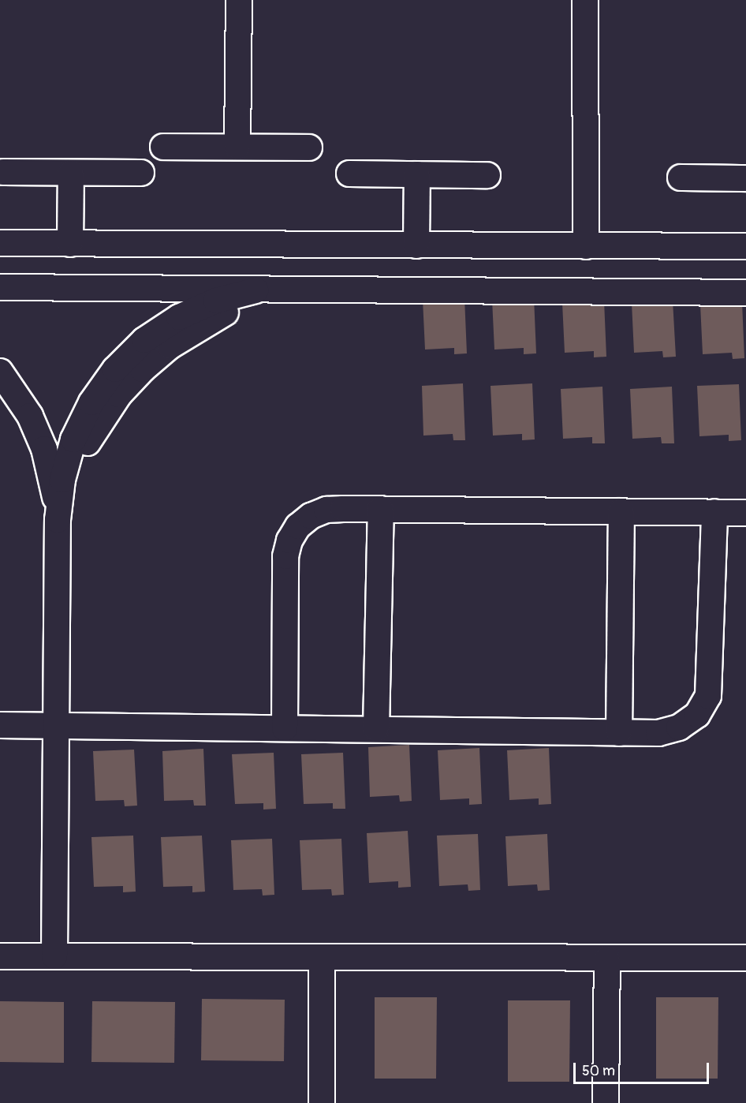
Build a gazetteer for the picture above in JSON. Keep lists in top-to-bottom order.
{
  "scale_bar": "50 m"
}
